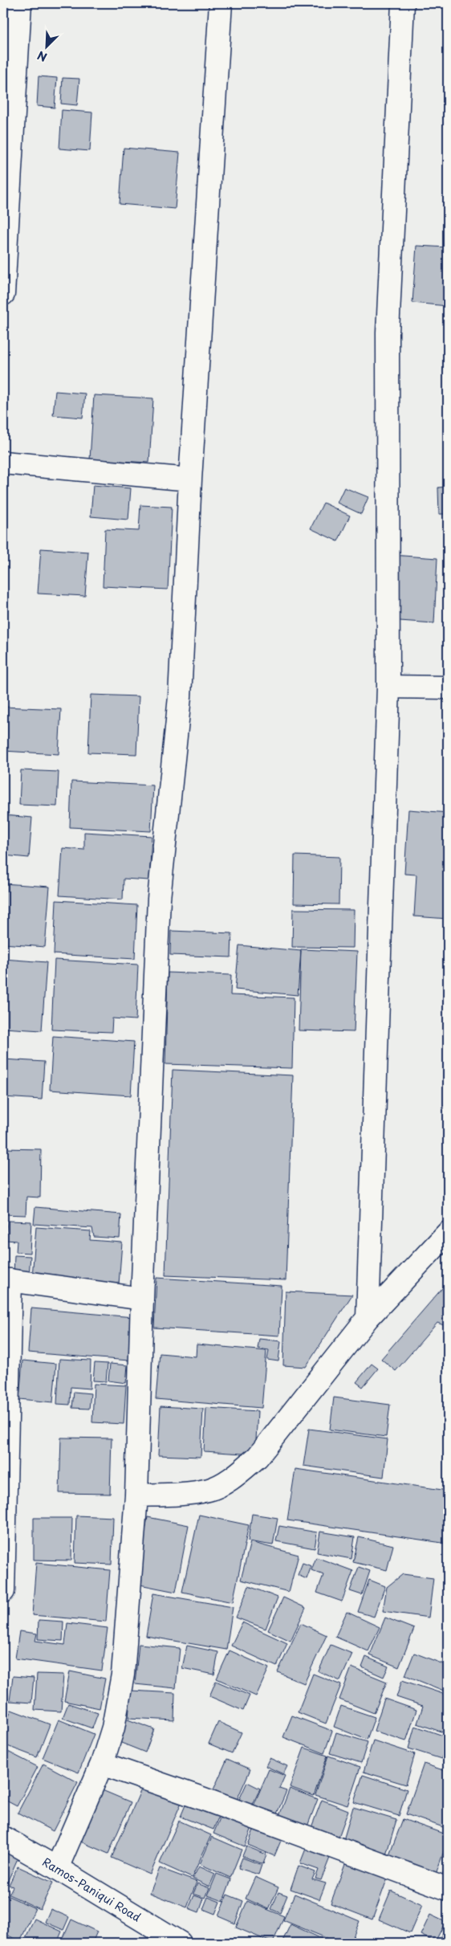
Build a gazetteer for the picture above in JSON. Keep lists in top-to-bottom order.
{
  "streets": {
    "street": ["Ramos-Paniqui Road"]
  },
  "north": "bottom left"
}
